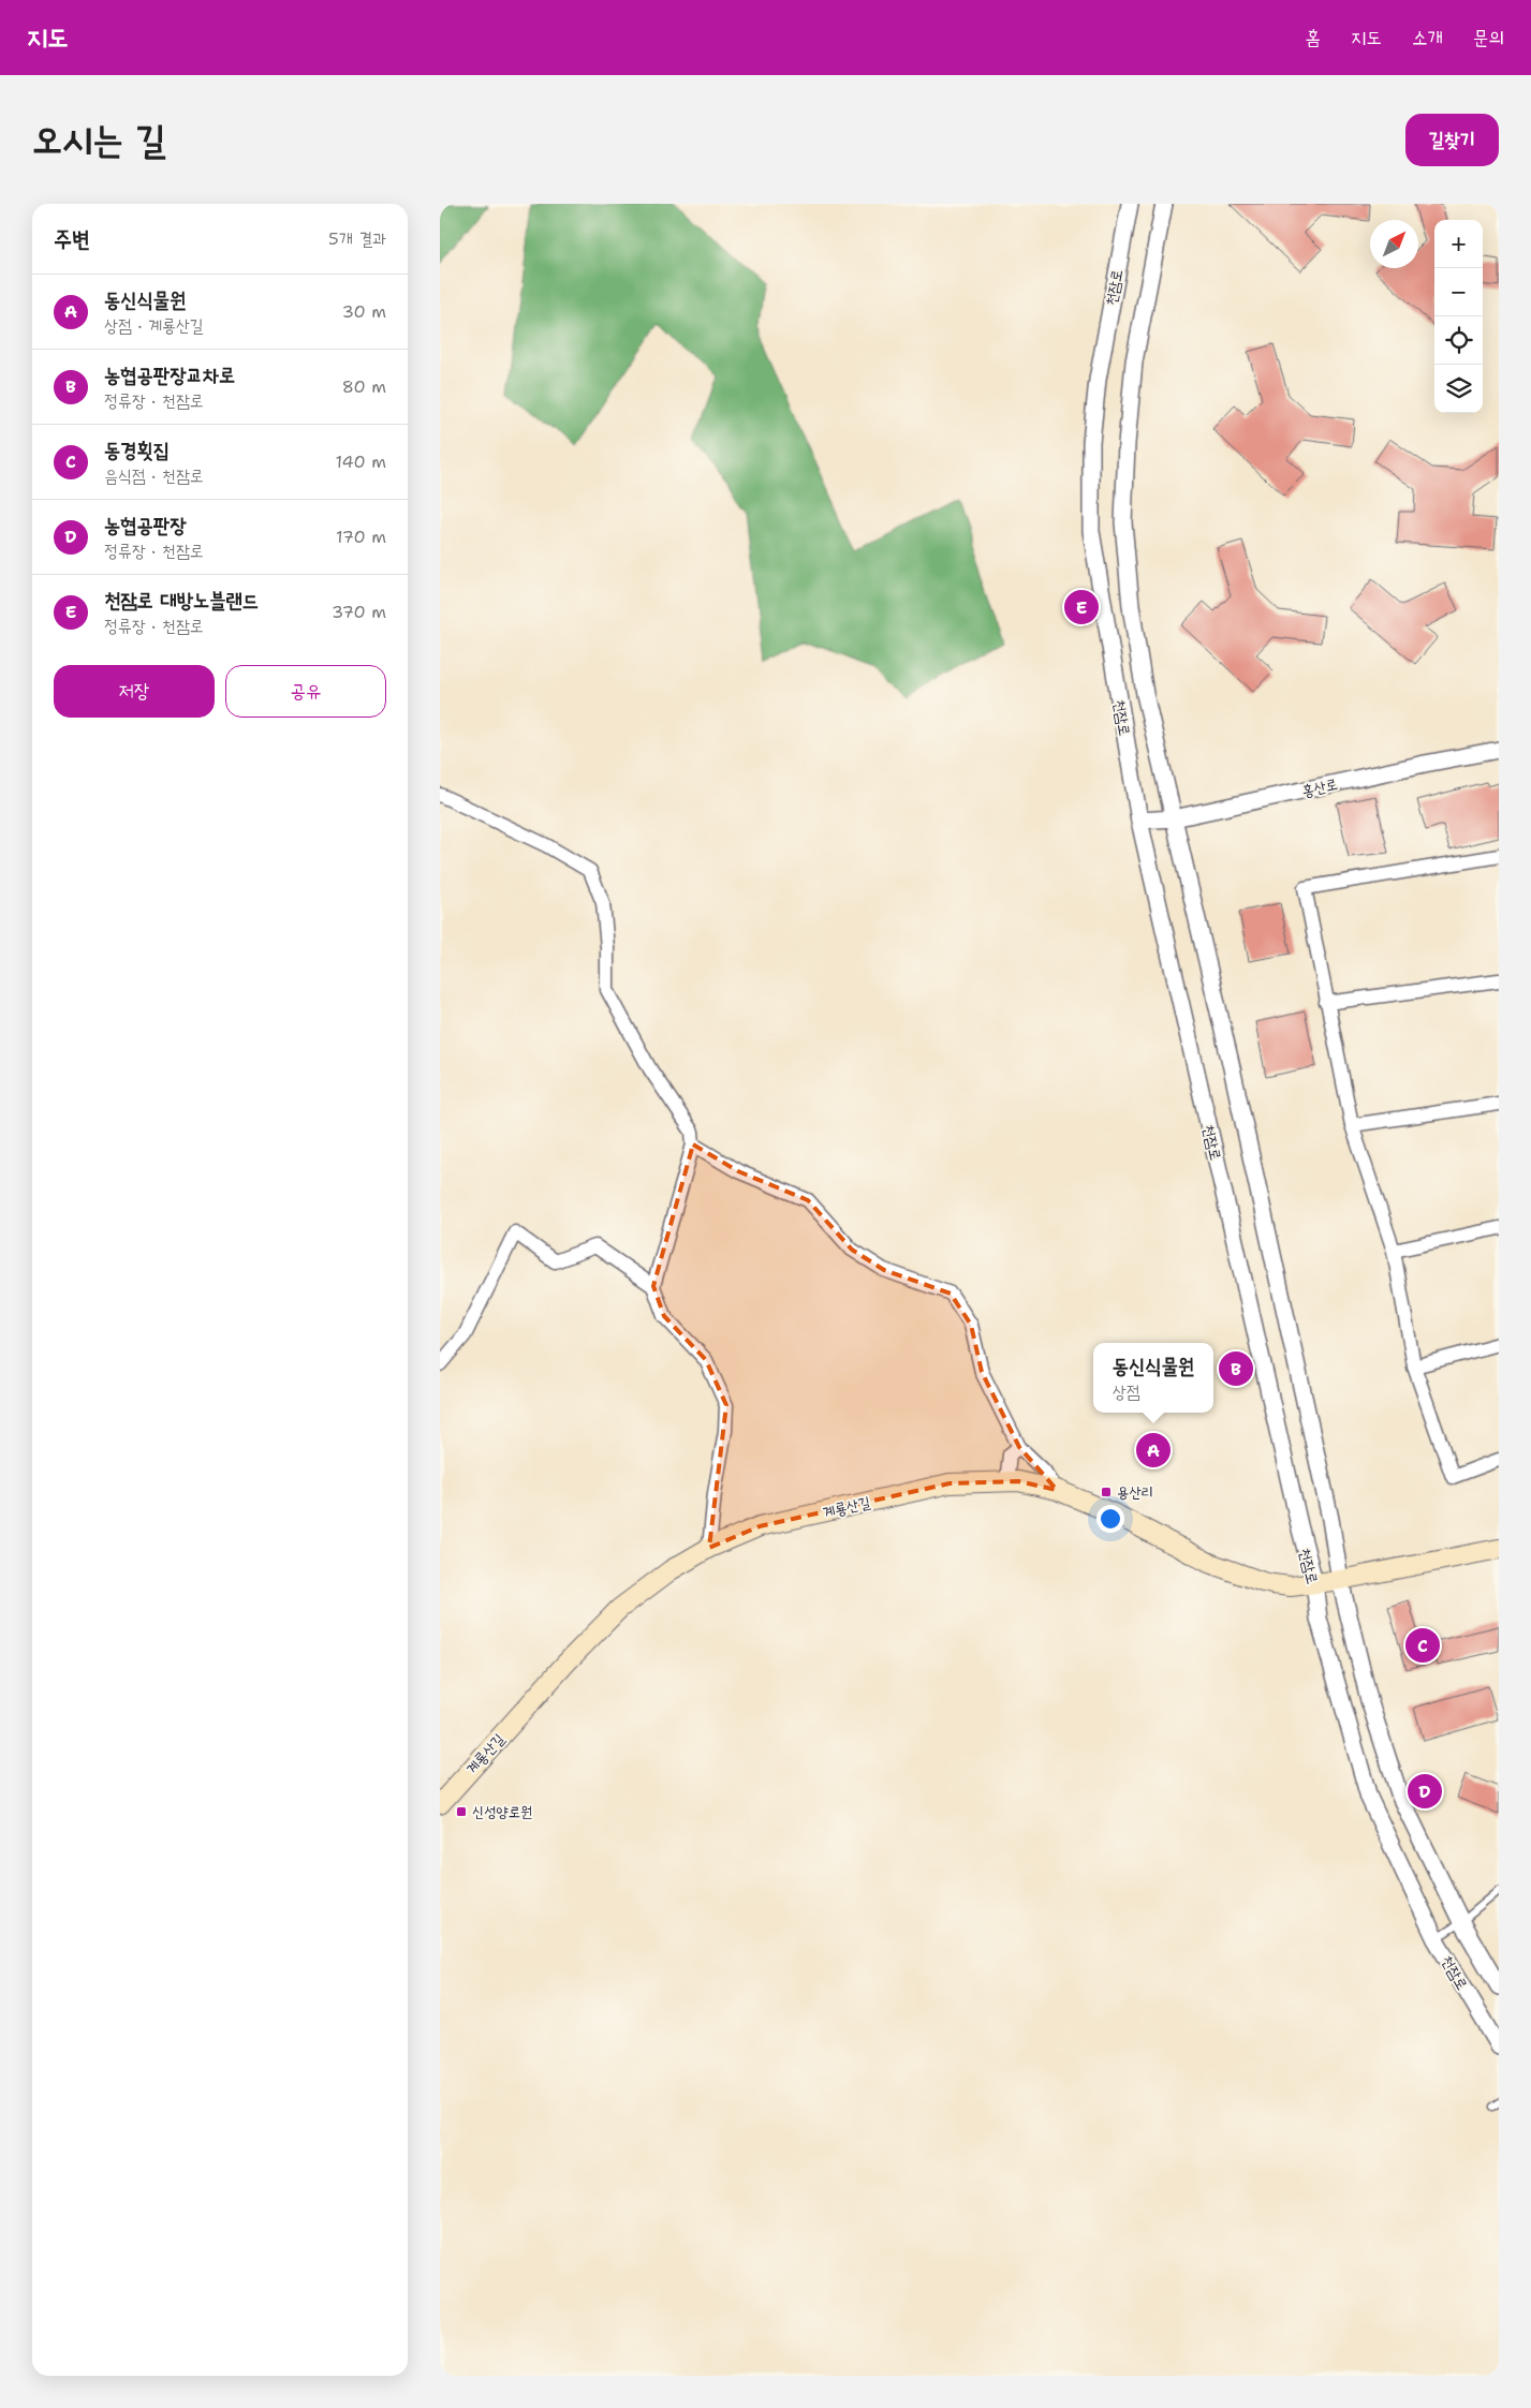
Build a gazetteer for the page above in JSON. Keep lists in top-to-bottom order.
{
  "streets": {
    "main road": ["천잠로", "계룡산길"],
    "street": ["홍산로"]
  },
  "crossings": [
    ["천잠로", "홍산로"],
    ["천잠로", "계룡산길"]
  ],
  "places": {
    "transit": ["용산리", "신성양로원"]
  },
  "north": "top right",
  "page": {
    "header": "지도",
    "nav": [
      "홈",
      "지도",
      "소개",
      "문의"
    ],
    "title": "오시는 길",
    "buttons": [
      "길찾기",
      ["저장", "공유"]
    ],
    "heading": ["주변", "5개 결과"],
    "map_buttons": ["+", "−"],
    "list": [
      {
        "mark": "A",
        "name": "동신식물원",
        "note": "상점 · 계룡산길",
        "value": "30 m"
      },
      {
        "mark": "B",
        "name": "농협공판장교차로",
        "note": "정류장 · 천잠로",
        "value": "80 m"
      },
      {
        "mark": "C",
        "name": "동경횟집",
        "note": "음식점 · 천잠로",
        "value": "140 m"
      },
      {
        "mark": "D",
        "name": "농협공판장",
        "note": "정류장 · 천잠로",
        "value": "170 m"
      },
      {
        "mark": "E",
        "name": "천잠로 대방노블랜드",
        "note": "정류장 · 천잠로",
        "value": "370 m"
      }
    ],
    "pins": [
      "E",
      "B",
      "A",
      "C",
      "D"
    ],
    "popup": ["동신식물원", "상점"]
  }
}
